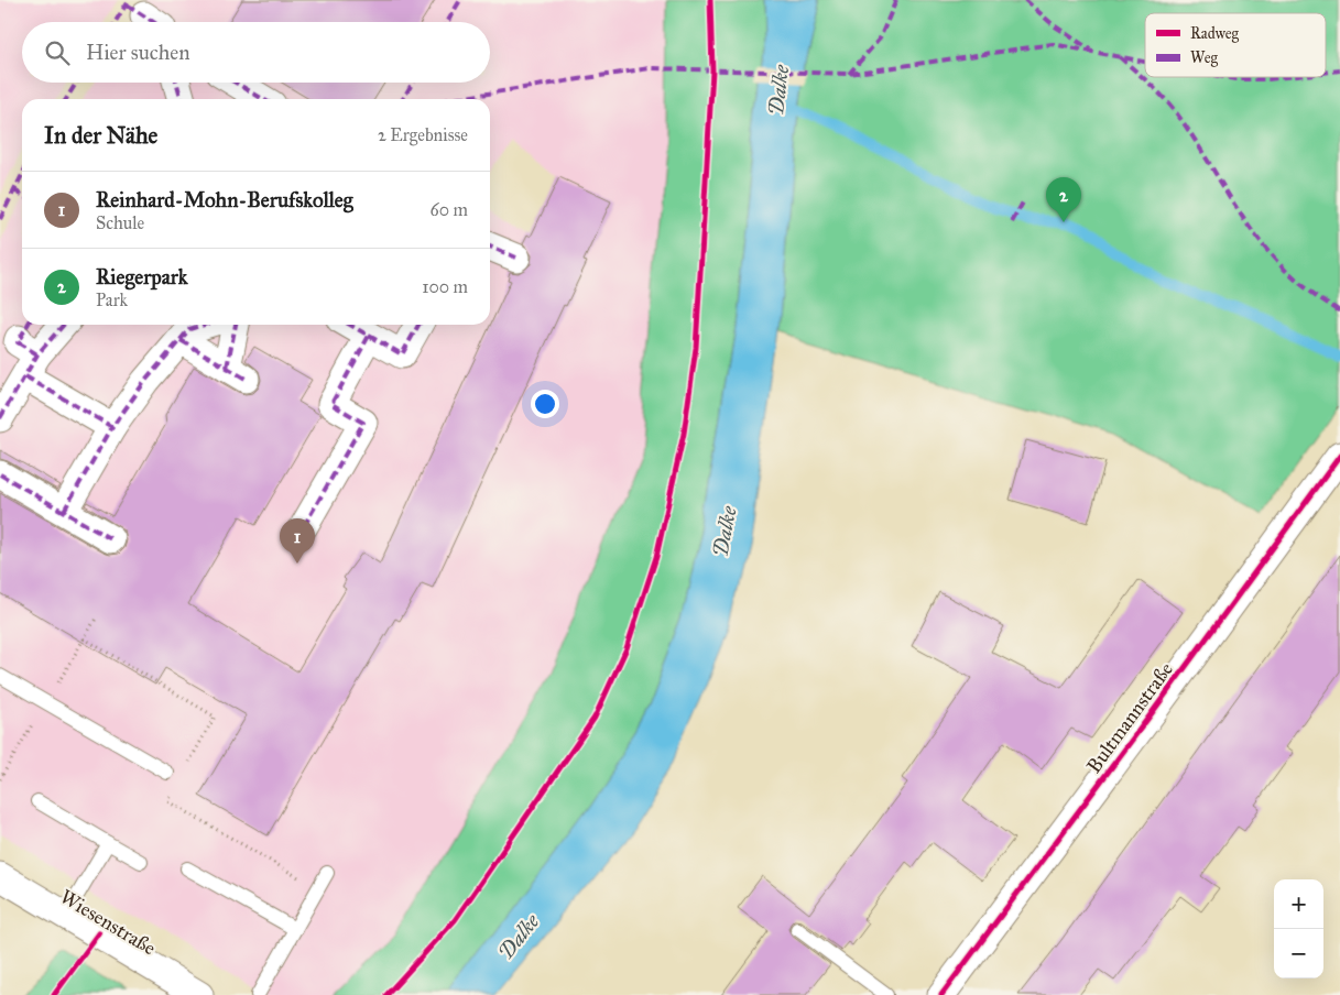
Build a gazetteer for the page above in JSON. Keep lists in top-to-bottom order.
{
  "streets": {
    "street": ["Bultmannstraße", "Wiesenstraße"]
  },
  "water": ["Dalke"],
  "legend": ["Radweg", "Weg"],
  "page": {
    "search": "Hier suchen",
    "heading": ["In der Nähe", "2 Ergebnisse"],
    "list": [
      {
        "mark": "1",
        "name": "Reinhard-Mohn-Berufskolleg",
        "note": "Schule",
        "value": "60 m"
      },
      {
        "mark": "2",
        "name": "Riegerpark",
        "note": "Park",
        "value": "100 m"
      }
    ],
    "pins": ["2", "1"],
    "map_buttons": ["+", "−"]
  }
}
